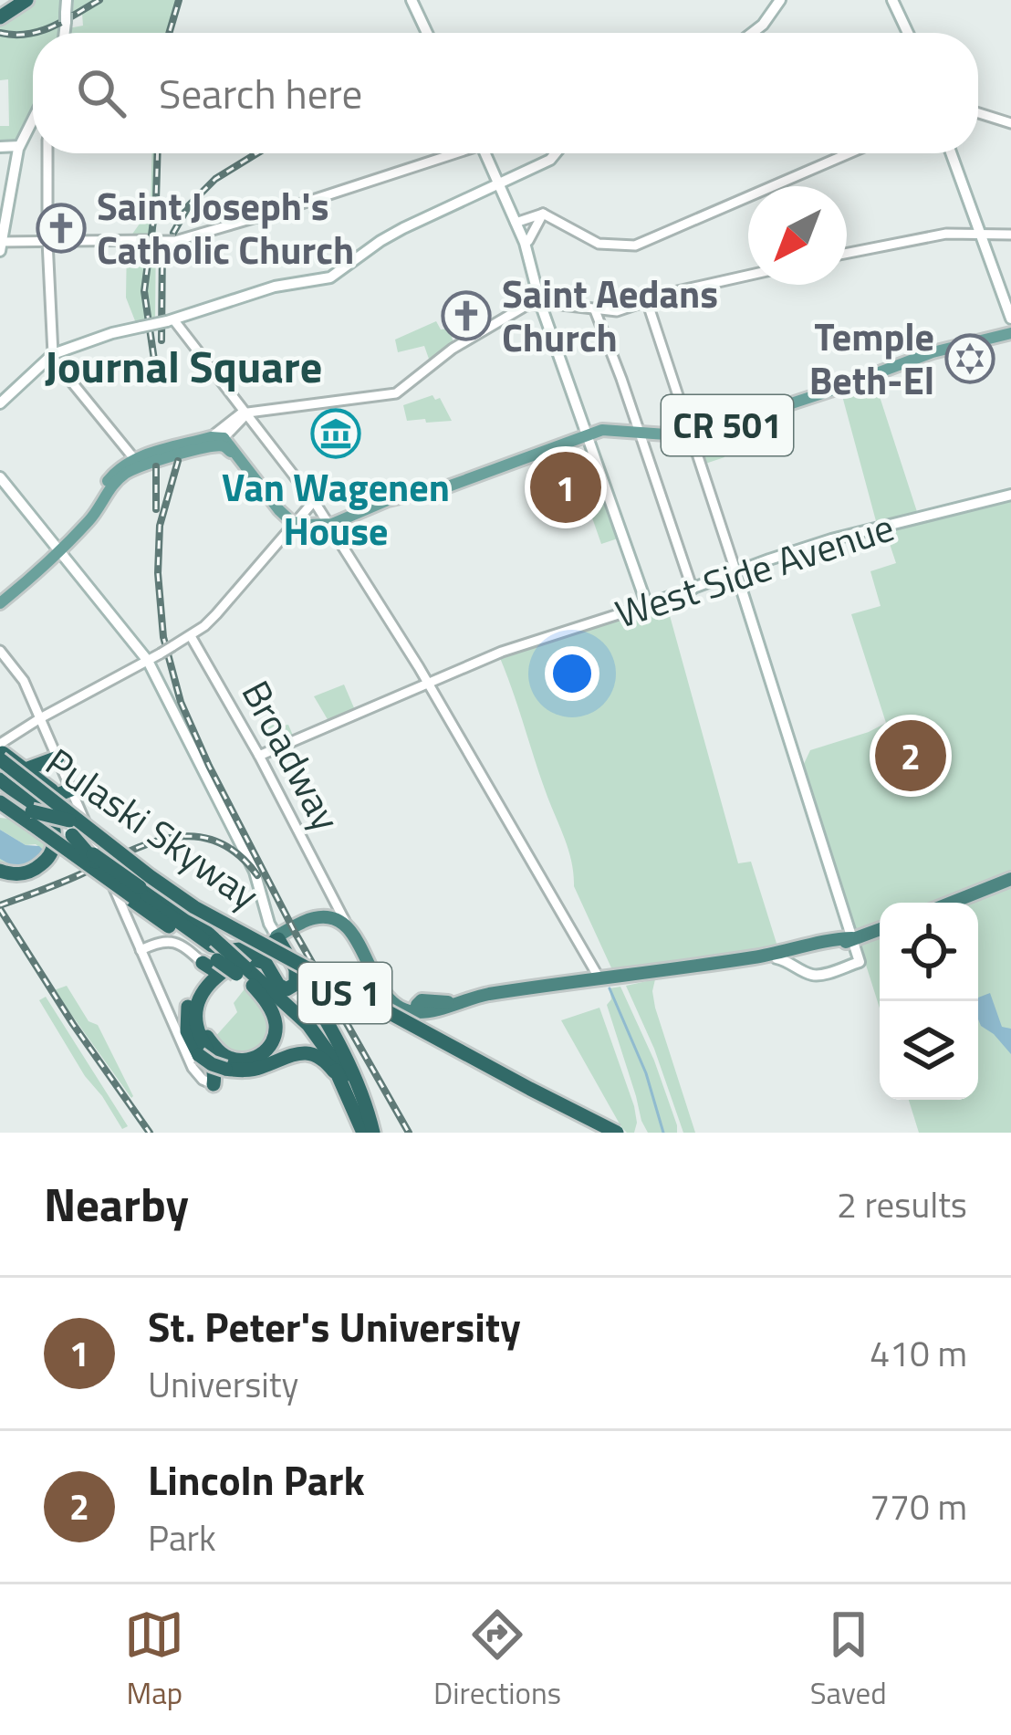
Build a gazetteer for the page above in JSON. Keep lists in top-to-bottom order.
{
  "streets": {
    "highway": ["Broadway", "Pulaski Skyway", "US 1"],
    "main road": ["CR 501", "West Side Avenue"]
  },
  "crossings": [
    ["West Side Avenue", "Broadway"],
    ["Pulaski Skyway", "US 1"]
  ],
  "districts": ["Journal Square"],
  "places": {
    "church": ["Saint Joseph's Catholic Church", "Saint Aedans Church"],
    "synagogue": ["Temple Beth-El"],
    "museum": ["Van Wagenen House"]
  },
  "north": "bottom left",
  "page": {
    "search": "Search here",
    "pins": ["1", "2"],
    "heading": ["Nearby", "2 results"],
    "list": [
      {
        "mark": "1",
        "name": "St. Peter's University",
        "note": "University",
        "value": "410 m"
      },
      {
        "mark": "2",
        "name": "Lincoln Park",
        "note": "Park",
        "value": "770 m"
      }
    ],
    "nav": ["Map", "Directions", "Saved"]
  }
}
